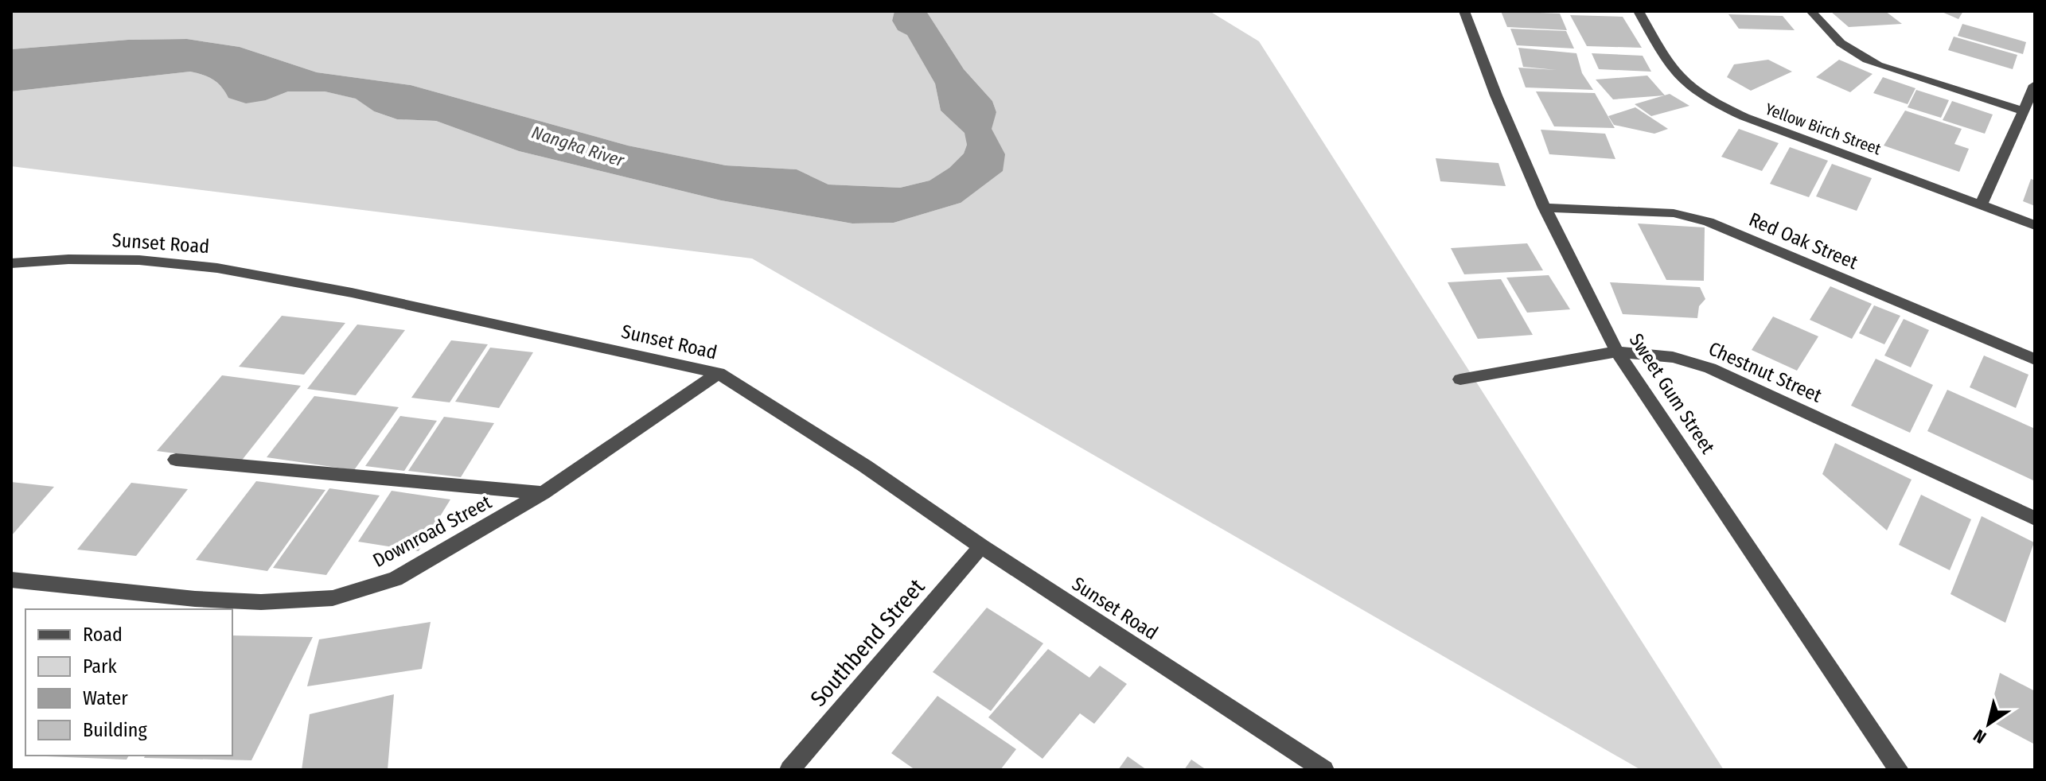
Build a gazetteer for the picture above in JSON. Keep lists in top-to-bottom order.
{
  "streets": {
    "street": [
      "Yellow Birch Street",
      "Red Oak Street",
      "Sunset Road",
      "Chestnut Street",
      "Sweet Gum Street",
      "Downroad Street",
      "Southbend Street"
    ]
  },
  "crossings": [
    ["Red Oak Street", "Sweet Gum Street"],
    ["Sunset Road", "Downroad Street"],
    ["Sunset Road", "Southbend Street"],
    ["Chestnut Street", "Sweet Gum Street"]
  ],
  "water": ["Nangka River"],
  "legend": [
    "Road",
    "Park",
    "Water",
    "Building"
  ],
  "north": "bottom left"
}
